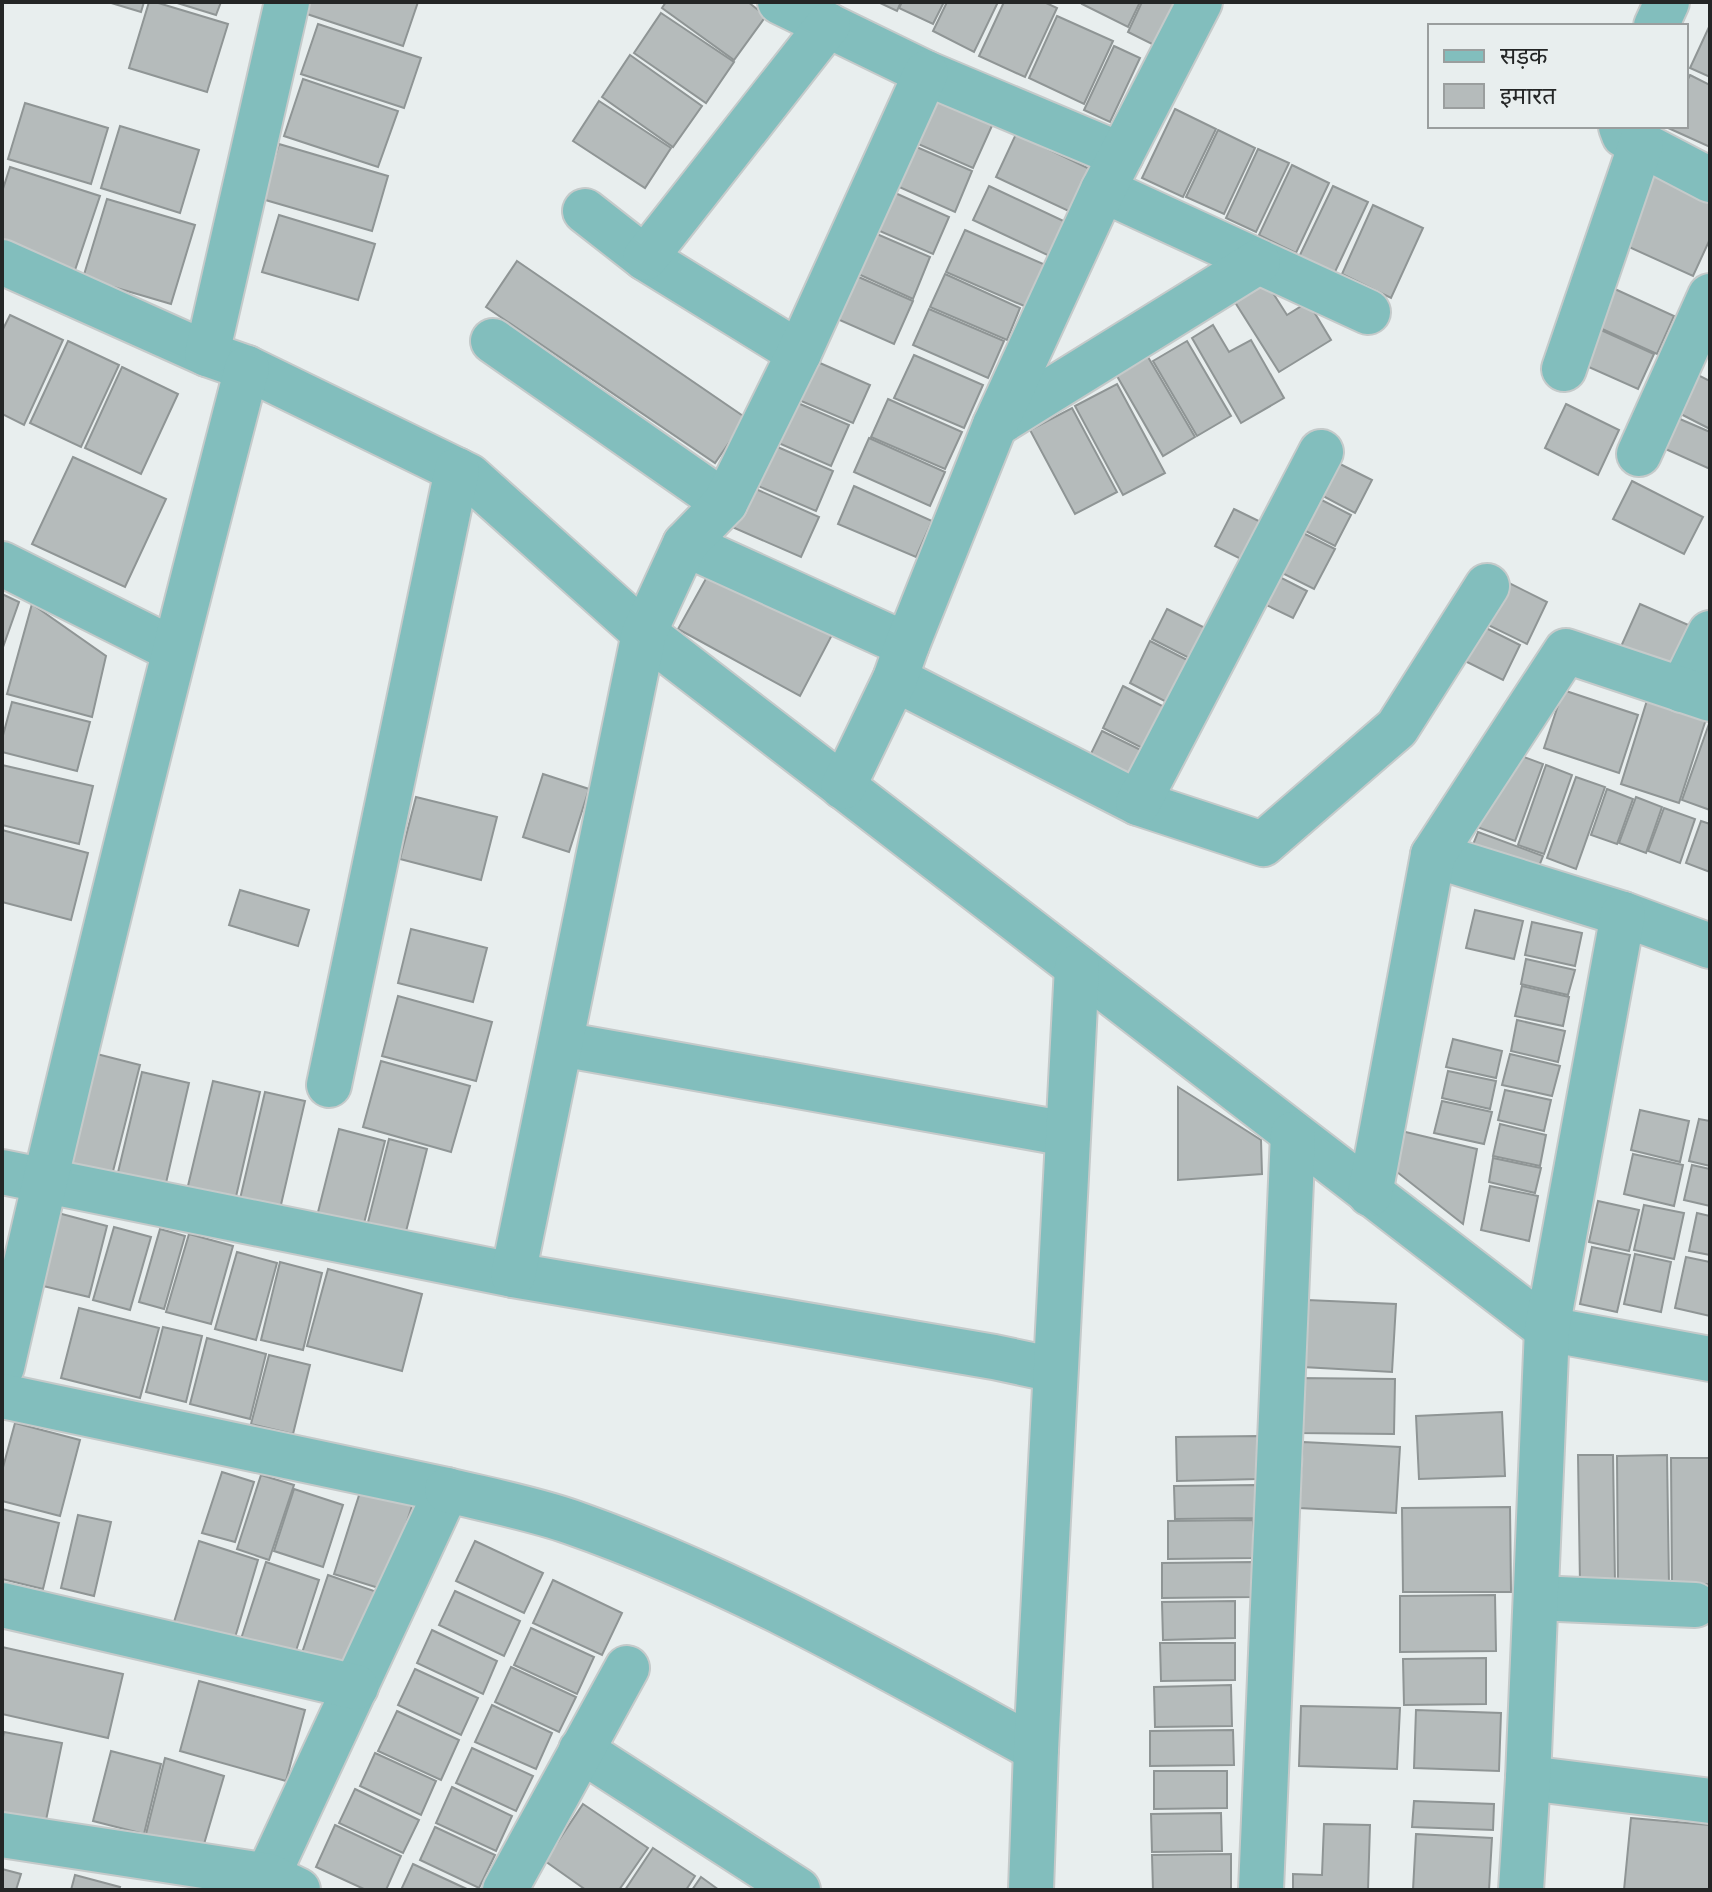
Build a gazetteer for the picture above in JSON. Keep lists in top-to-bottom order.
{
  "legend": ["सड़क", "इमारत"]
}
